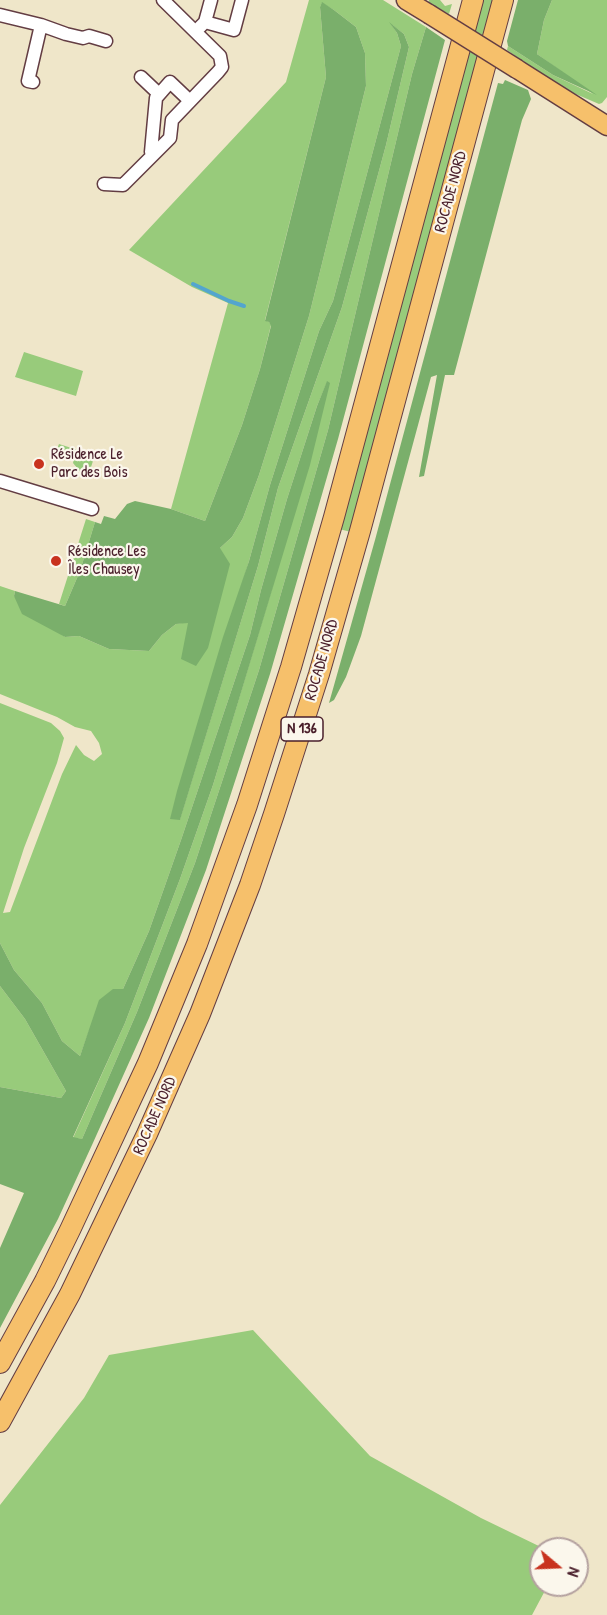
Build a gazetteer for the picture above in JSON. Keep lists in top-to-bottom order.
{
  "streets": {
    "highway": ["ROCADE NORD", "N 136"]
  },
  "places": ["Résidence Le Parc des Bois", "Résidence Les Îles Chausey"],
  "north": "right"
}
